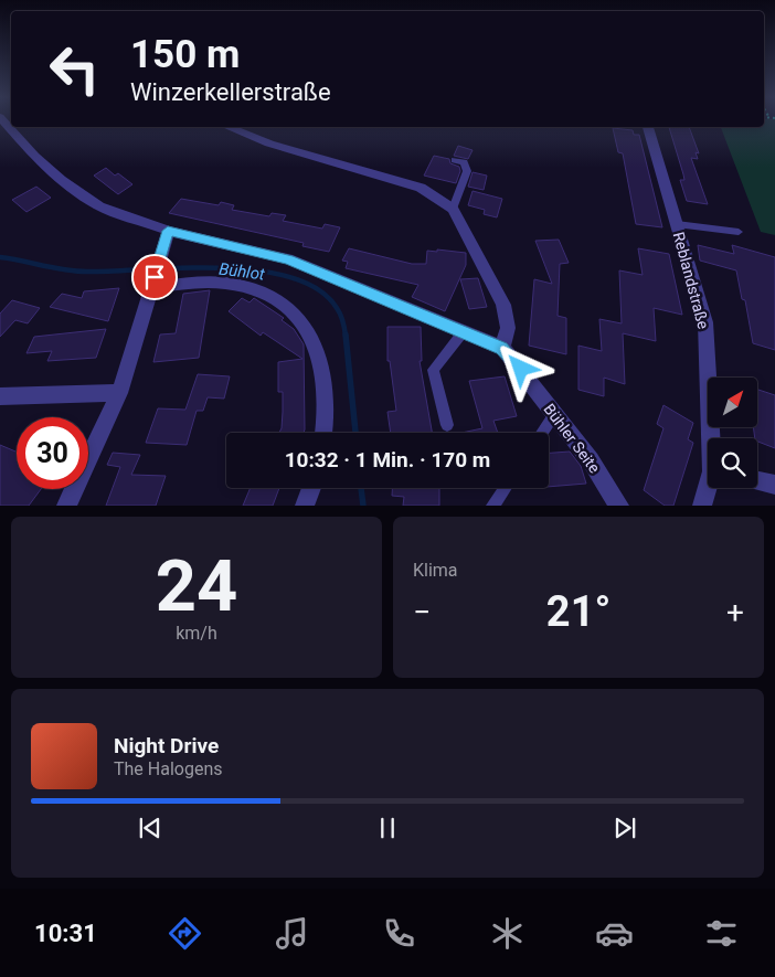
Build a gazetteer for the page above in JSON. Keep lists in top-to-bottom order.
{
  "streets": {
    "street": ["Reblandstraße", "Bühler Seite"]
  },
  "water": ["Bühlot"],
  "north": "top right",
  "page": {
    "turn": ["150 m", "Winzerkellerstraße"],
    "limit": "30",
    "trip": "10:32 · 1 Min. · 170 m",
    "tile": [
      ["24", "km/h"],
      "Klima"
    ],
    "heat": ["−", "21°", "+"],
    "song": ["Night Drive", "The Halogens"],
    "tabs": "10:31"
  }
}
